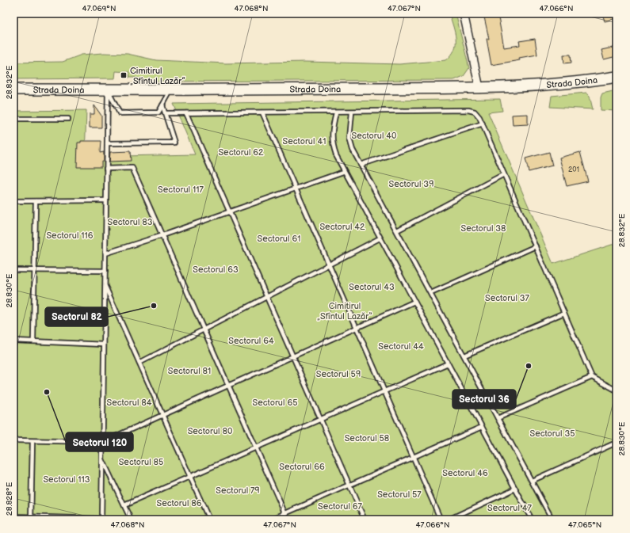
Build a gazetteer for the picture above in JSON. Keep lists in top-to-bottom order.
{
  "streets": {
    "main road": ["Strada Doina"]
  },
  "parks": [
    "Sectorul 40",
    "Sectorul 41",
    "Sectorul 62",
    "Sectorul 39",
    "Sectorul 117",
    "Sectorul 83",
    "Sectorul 42",
    "Sectorul 38",
    "Sectorul 116",
    "Sectorul 61",
    "Sectorul 63",
    "Sectorul 43",
    "Sectorul 37",
    "Cimitirul „Sfîntul Lazăr“",
    "Sectorul 64",
    "Sectorul 44",
    "Sectorul 81",
    "Sectorul 59",
    "Sectorul 84",
    "Sectorul 65",
    "Sectorul 80",
    "Sectorul 35",
    "Sectorul 58",
    "Sectorul 85",
    "Sectorul 66",
    "Sectorul 46",
    "Sectorul 113",
    "Sectorul 79",
    "Sectorul 57",
    "Sectorul 86",
    "Sectorul 67",
    "Sectorul 47"
  ],
  "places": {
    "transit": ["Cimitirul „Sfîntul Lazăr”"],
    "other": ["Sectorul 82", "Sectorul 36", "Sectorul 120"]
  },
  "house_numbers": ["201"],
  "coordinates": [
    "47.069°N",
    "47.068°N",
    "47.067°N",
    "47.066°N",
    "28.832°E",
    "28.830°E",
    "28.828°E",
    "47.065°N"
  ]
}
